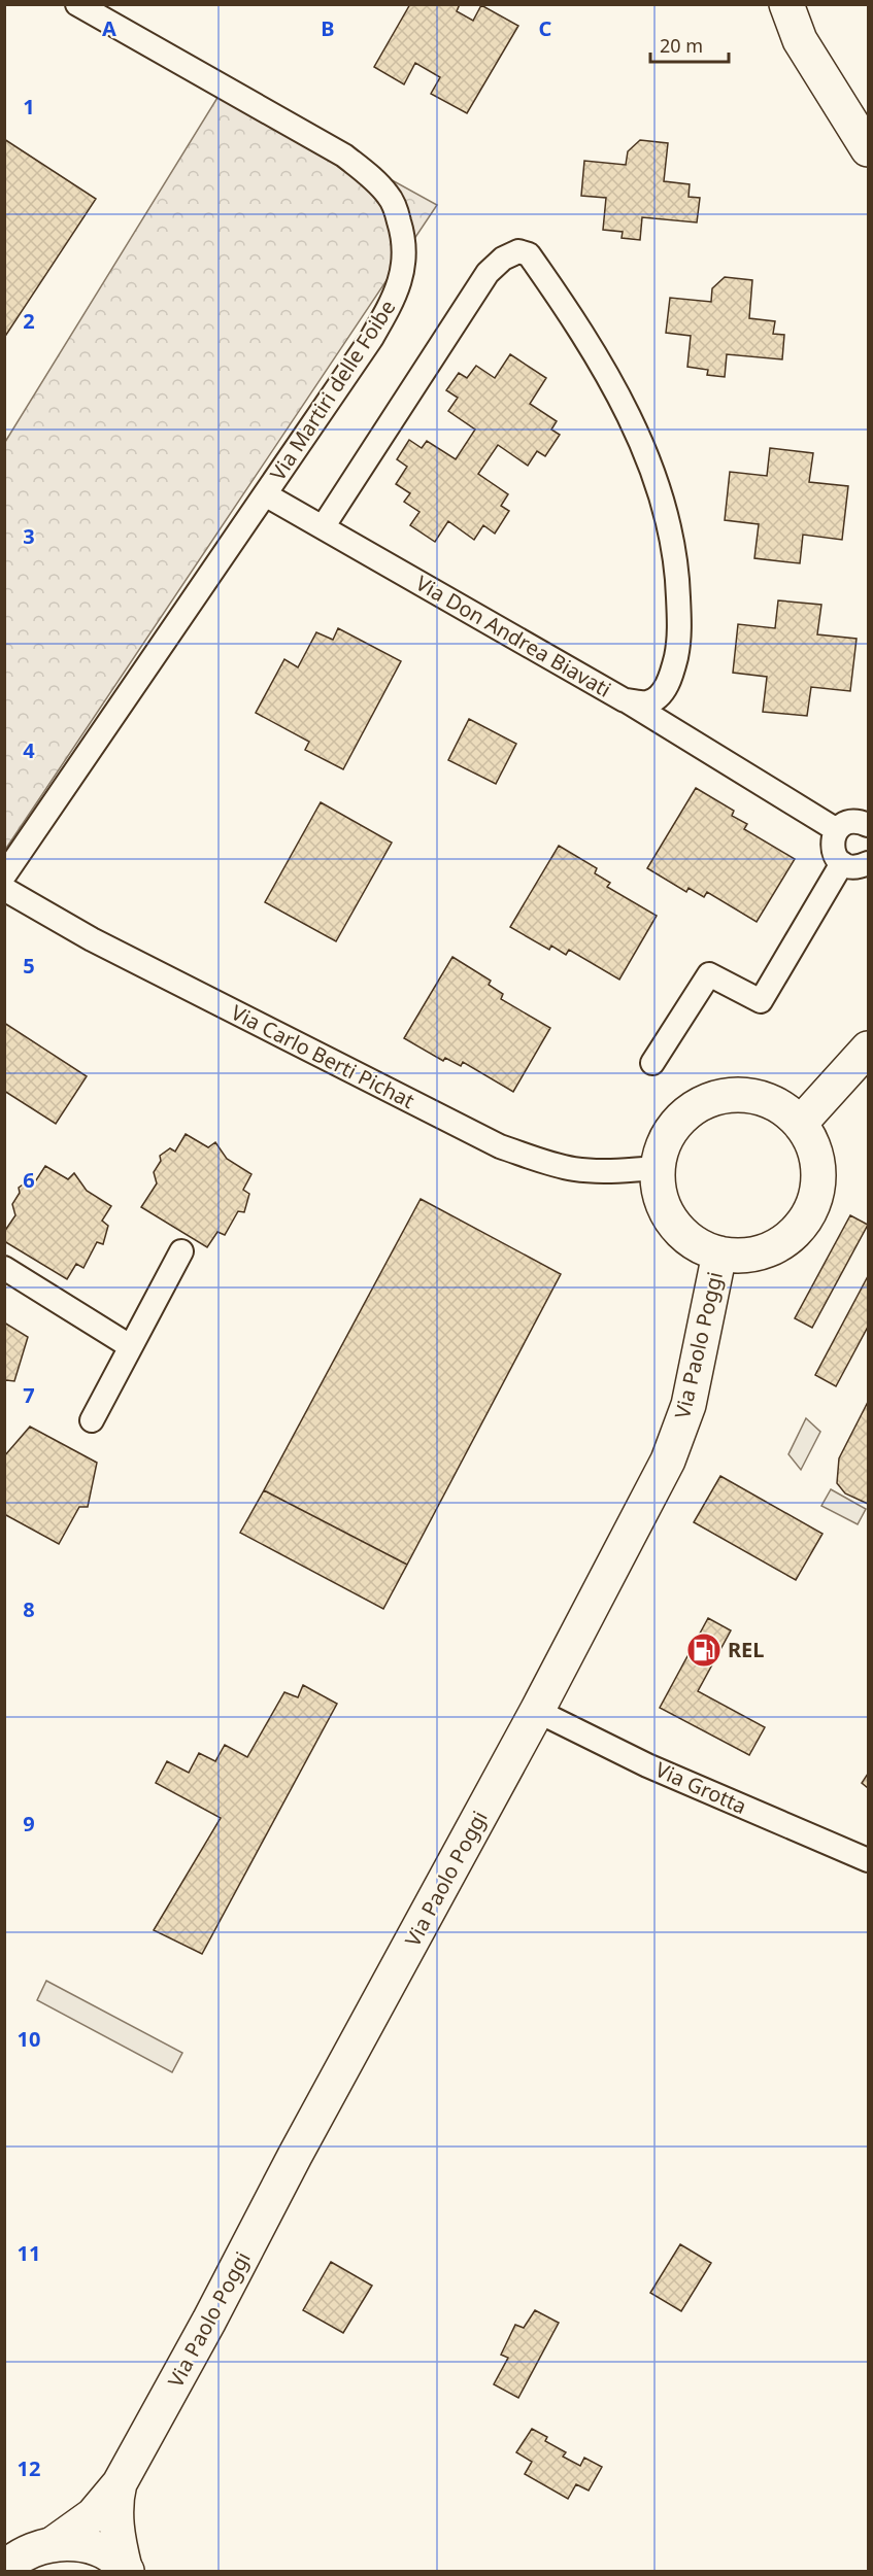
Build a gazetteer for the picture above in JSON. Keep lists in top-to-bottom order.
{
  "streets": {
    "main road": ["Via Paolo Poggi"],
    "street": [
      "Via Martiri delle Foibe",
      "Via Don Andrea Biavati",
      "Via Carlo Berti Pichat",
      "Via Grotta"
    ]
  },
  "crossings": [
    ["Via Martiri delle Foibe", "Via Don Andrea Biavati"],
    ["Via Carlo Berti Pichat", "Via Paolo Poggi"],
    ["Via Paolo Poggi", "Via Grotta"]
  ],
  "places": {
    "fuel station": ["REL"]
  },
  "scale_bar": "20 m",
  "grid": {
    "columns": ["A", "B", "C"],
    "rows": [
      "1",
      "2",
      "3",
      "4",
      "5",
      "6",
      "7",
      "8",
      "9",
      "10",
      "11",
      "12"
    ]
  }
}
